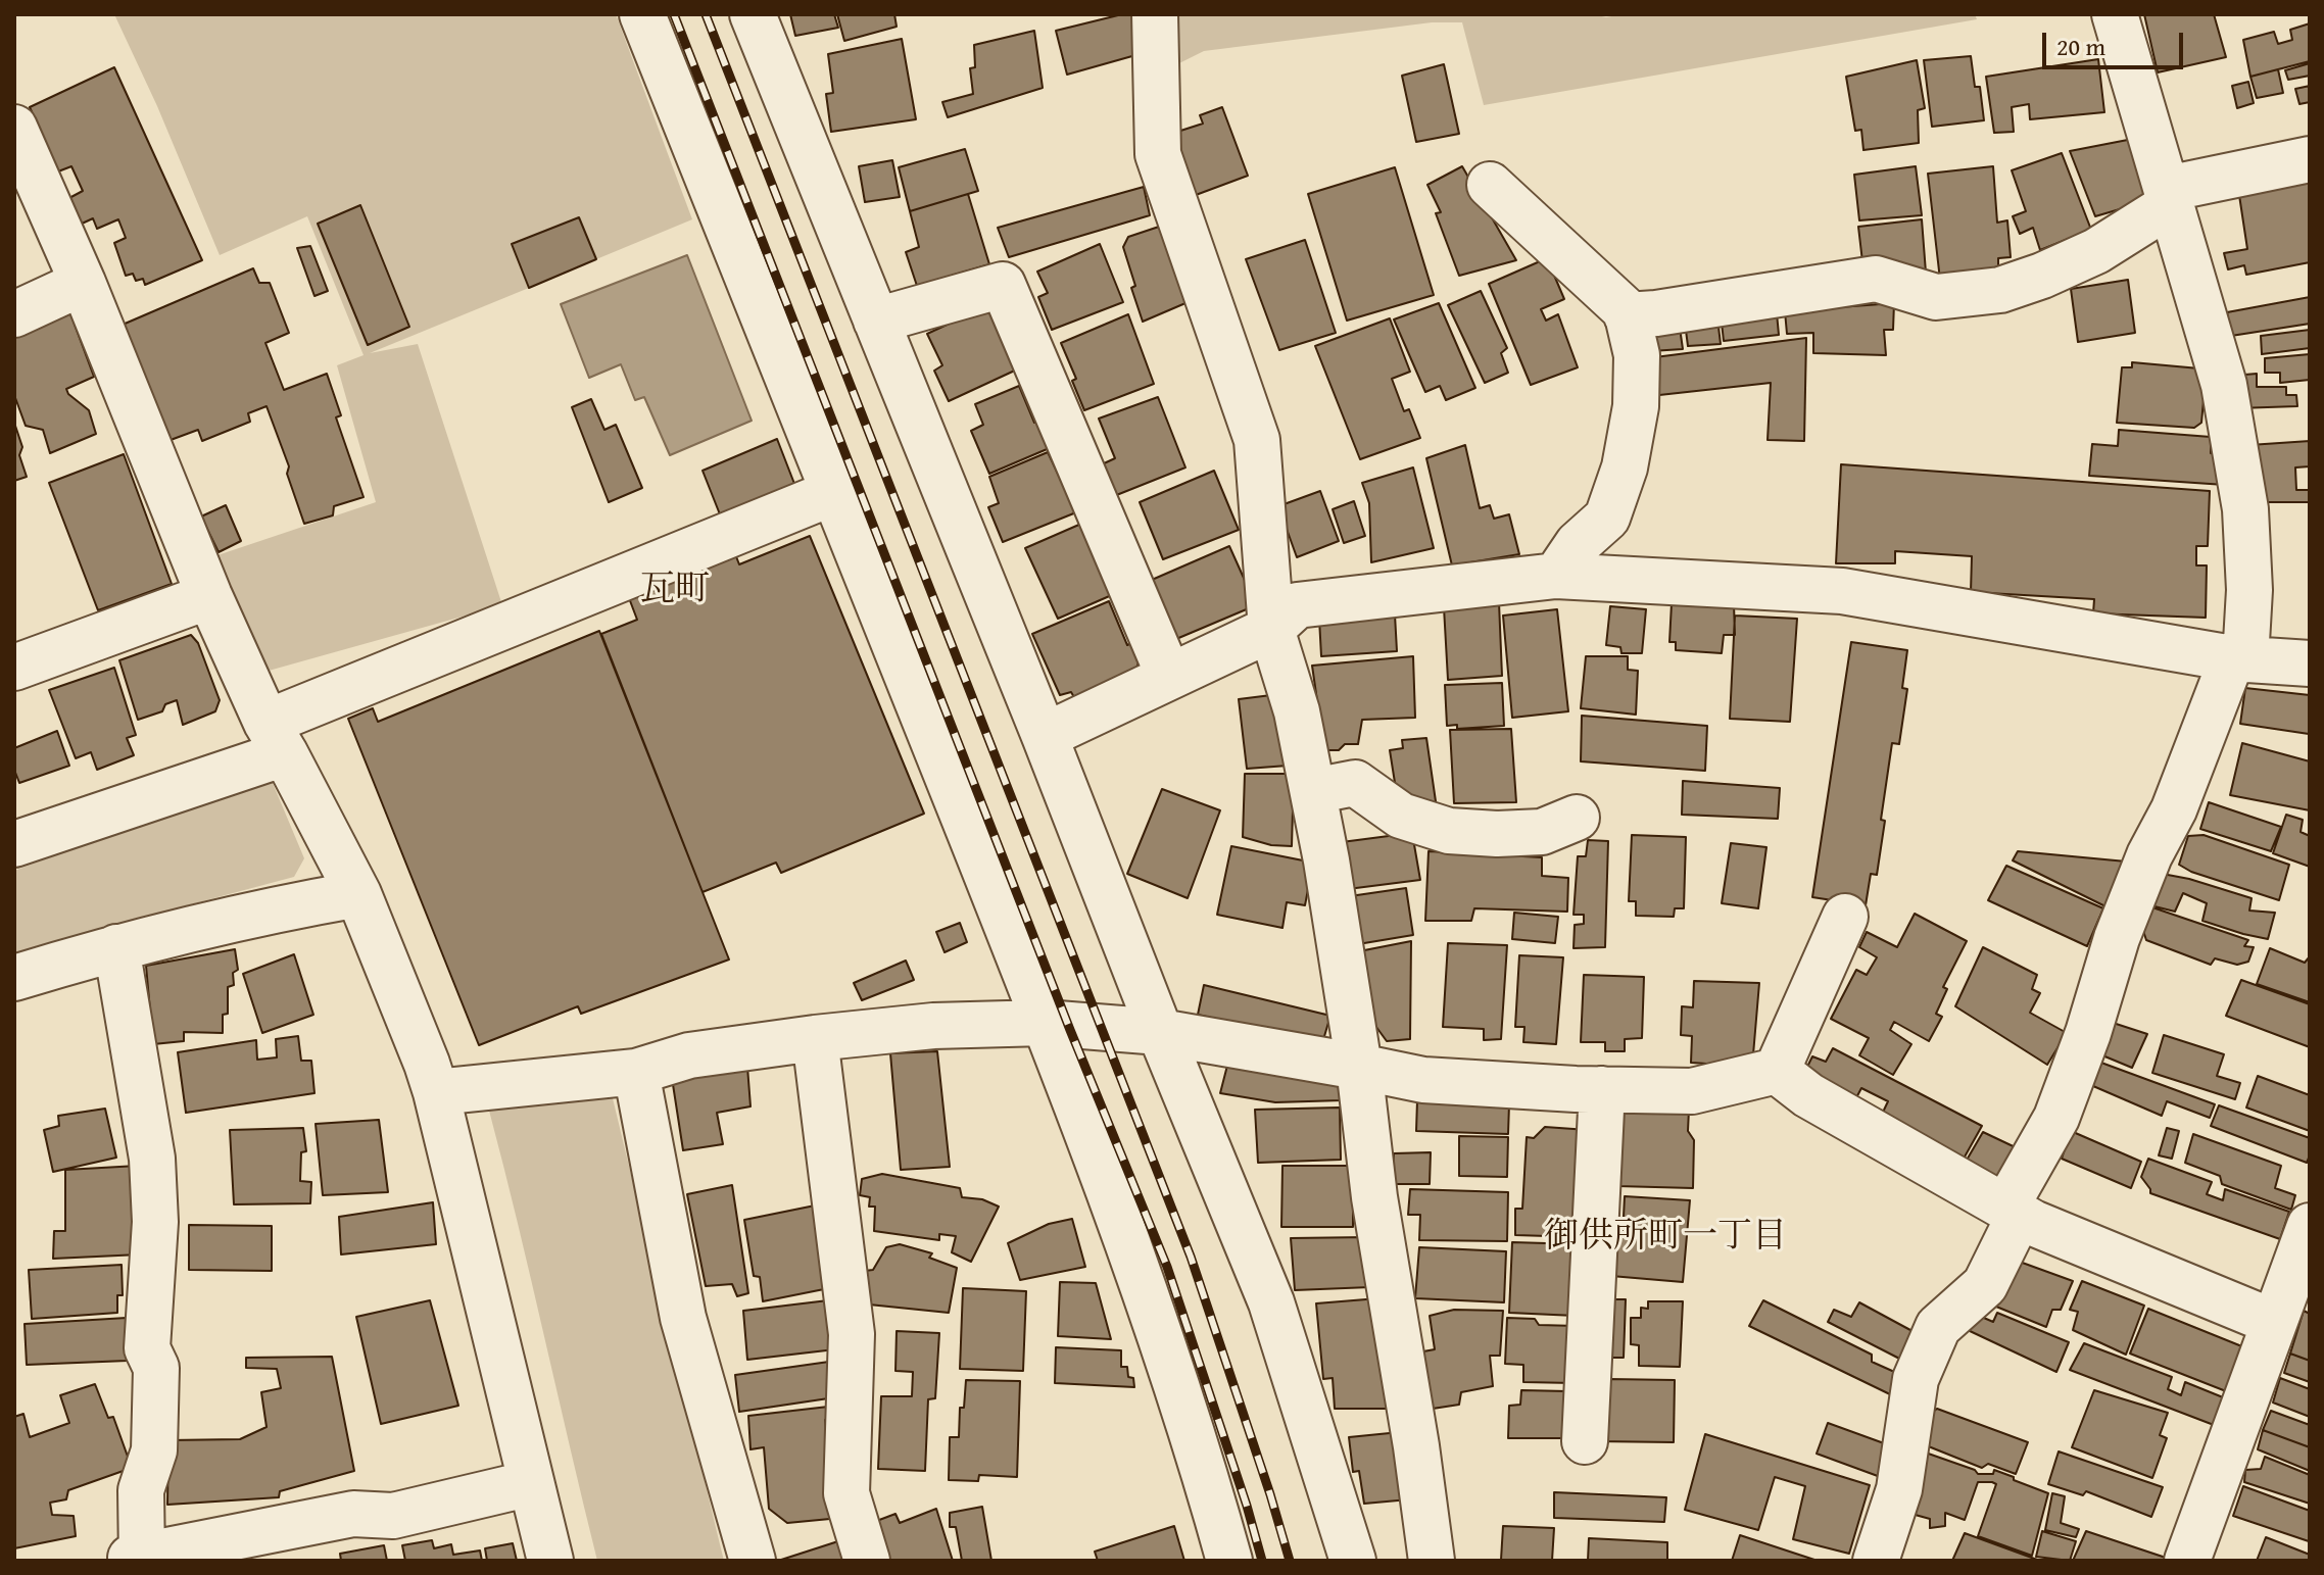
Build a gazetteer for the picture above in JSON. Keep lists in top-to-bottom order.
{
  "districts": ["瓦町", "御供所町一丁目"],
  "scale_bar": "20 m"
}
